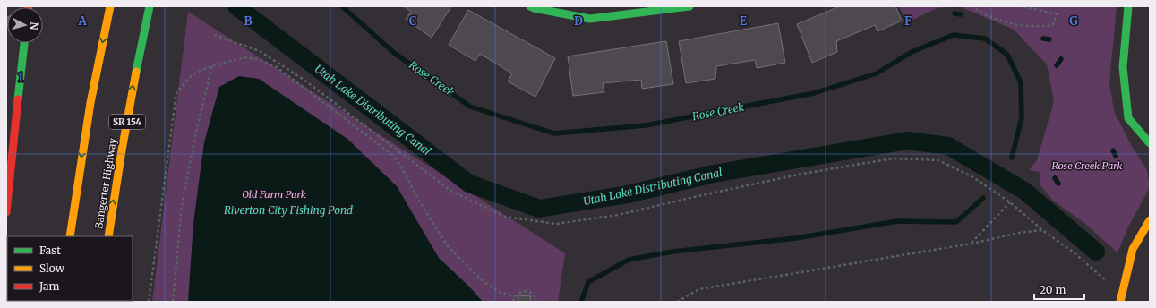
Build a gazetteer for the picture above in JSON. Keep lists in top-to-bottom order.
{
  "streets": {
    "main road": ["SR 154", "Bangerter Highway"]
  },
  "water": ["Rose Creek", "Utah Lake Distributing Canal", "Riverton City Fishing Pond"],
  "parks": ["Rose Creek Park", "Old Farm Park"],
  "legend": ["Fast", "Slow", "Jam"],
  "scale_bar": "20 m",
  "north": "right",
  "grid": {
    "columns": [
      "A",
      "B",
      "C",
      "D",
      "E",
      "F",
      "G"
    ],
    "rows": ["1"]
  }
}
